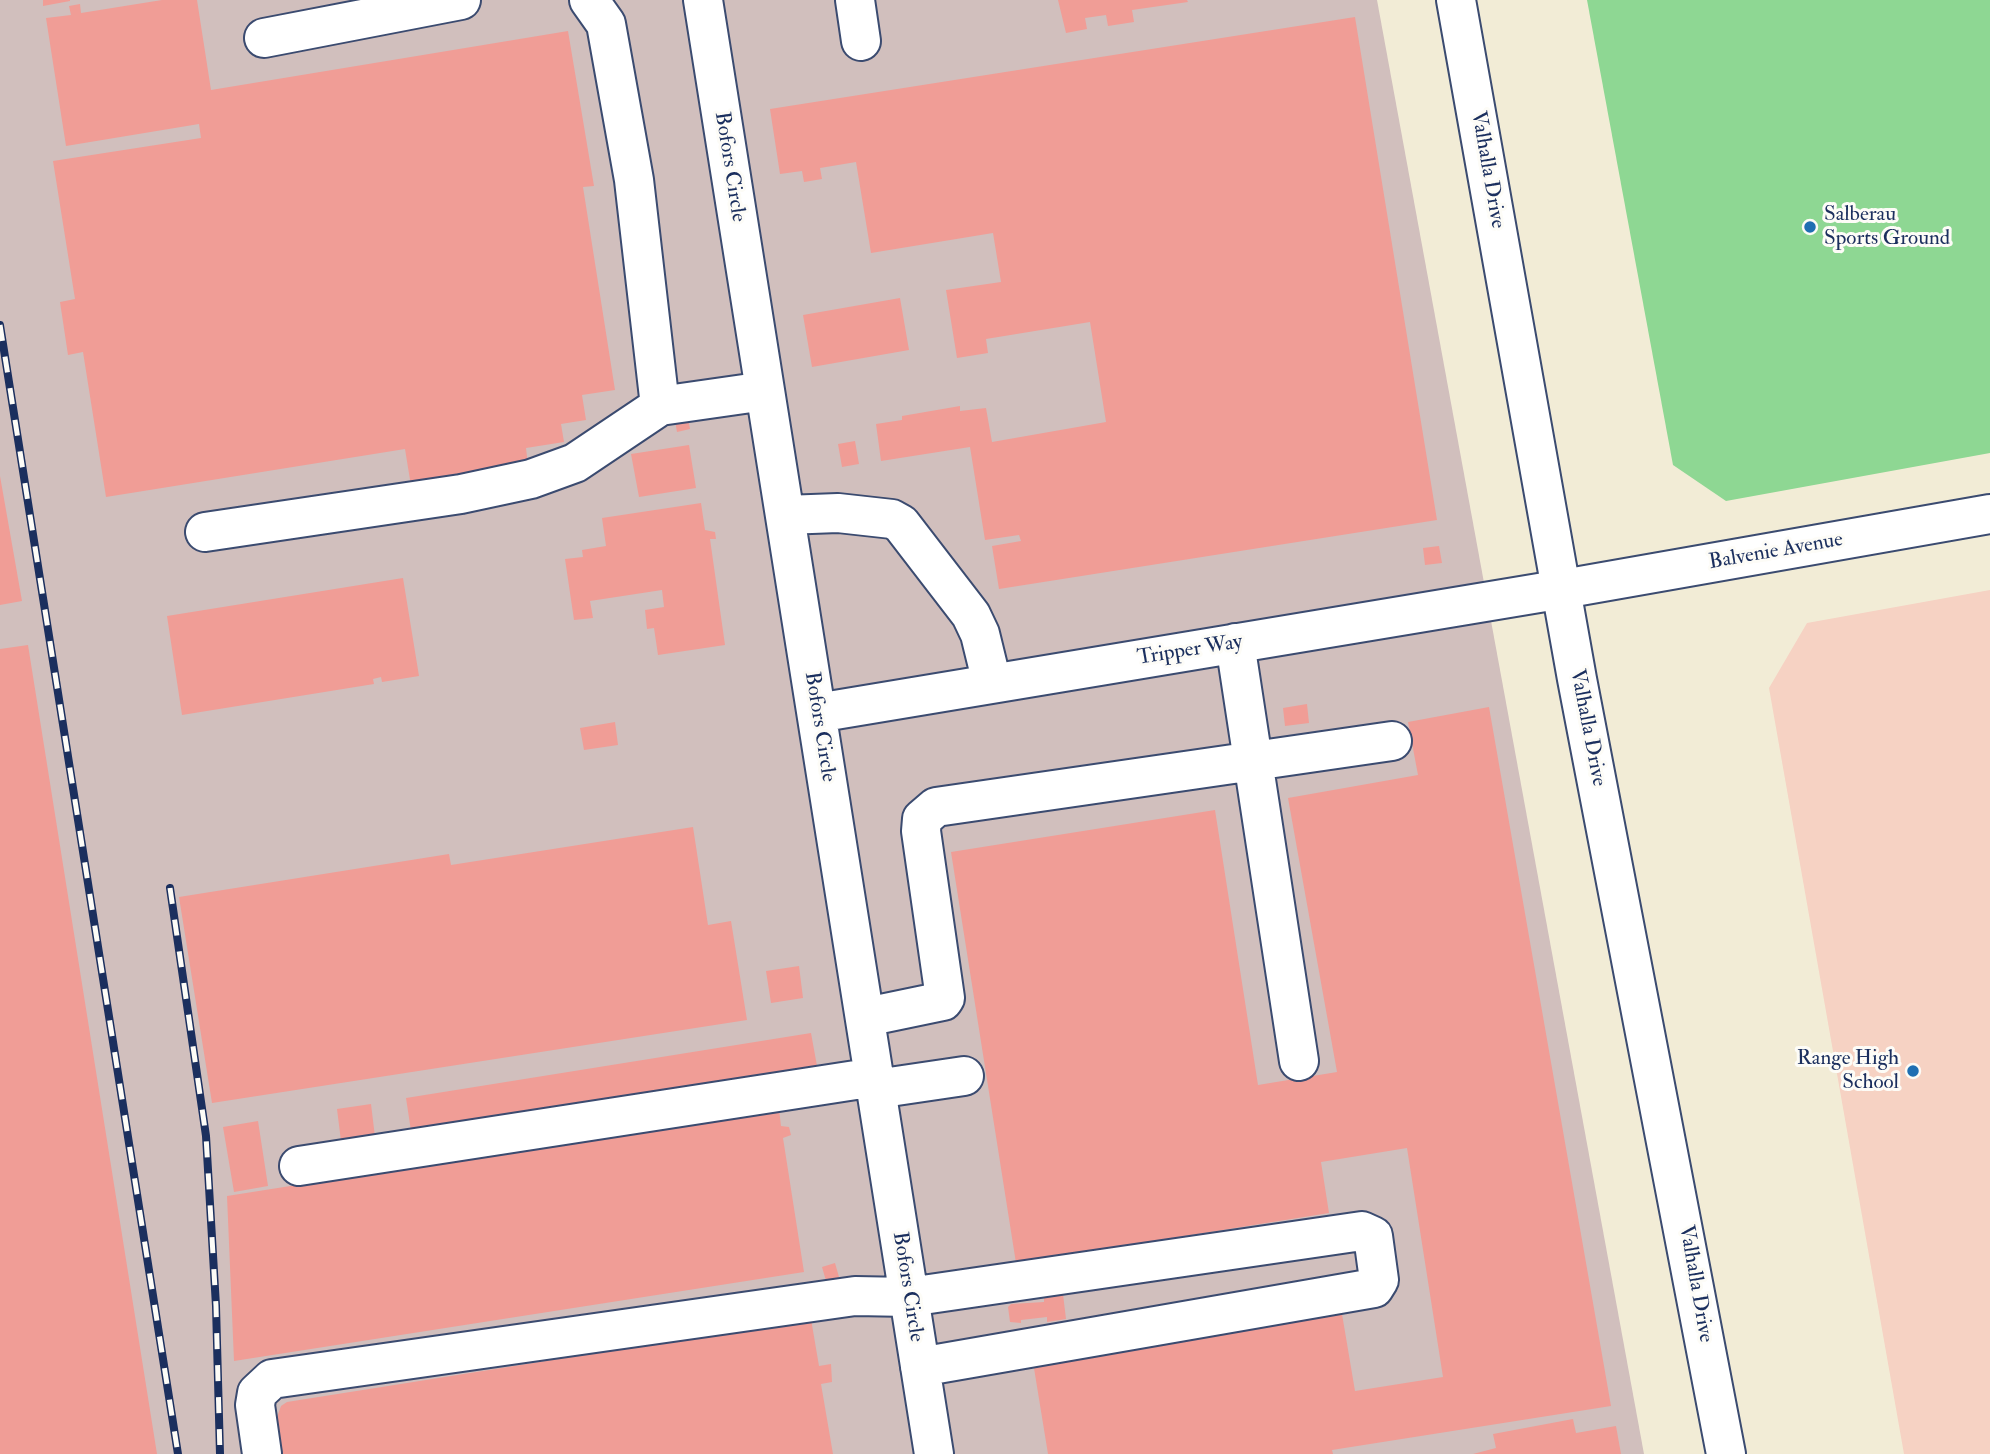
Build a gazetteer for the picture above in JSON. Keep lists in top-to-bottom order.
{
  "streets": {
    "street": [
      "Bofors Circle",
      "Valhalla Drive",
      "Balvenie Avenue",
      "Tripper Way"
    ]
  },
  "crossings": [
    ["Bofors Circle", "Tripper Way"],
    ["Valhalla Drive", "Balvenie Avenue"],
    ["Valhalla Drive", "Tripper Way"],
    ["Balvenie Avenue", "Tripper Way"]
  ],
  "places": ["Salberau Sports Ground", "Range High School"]
}
